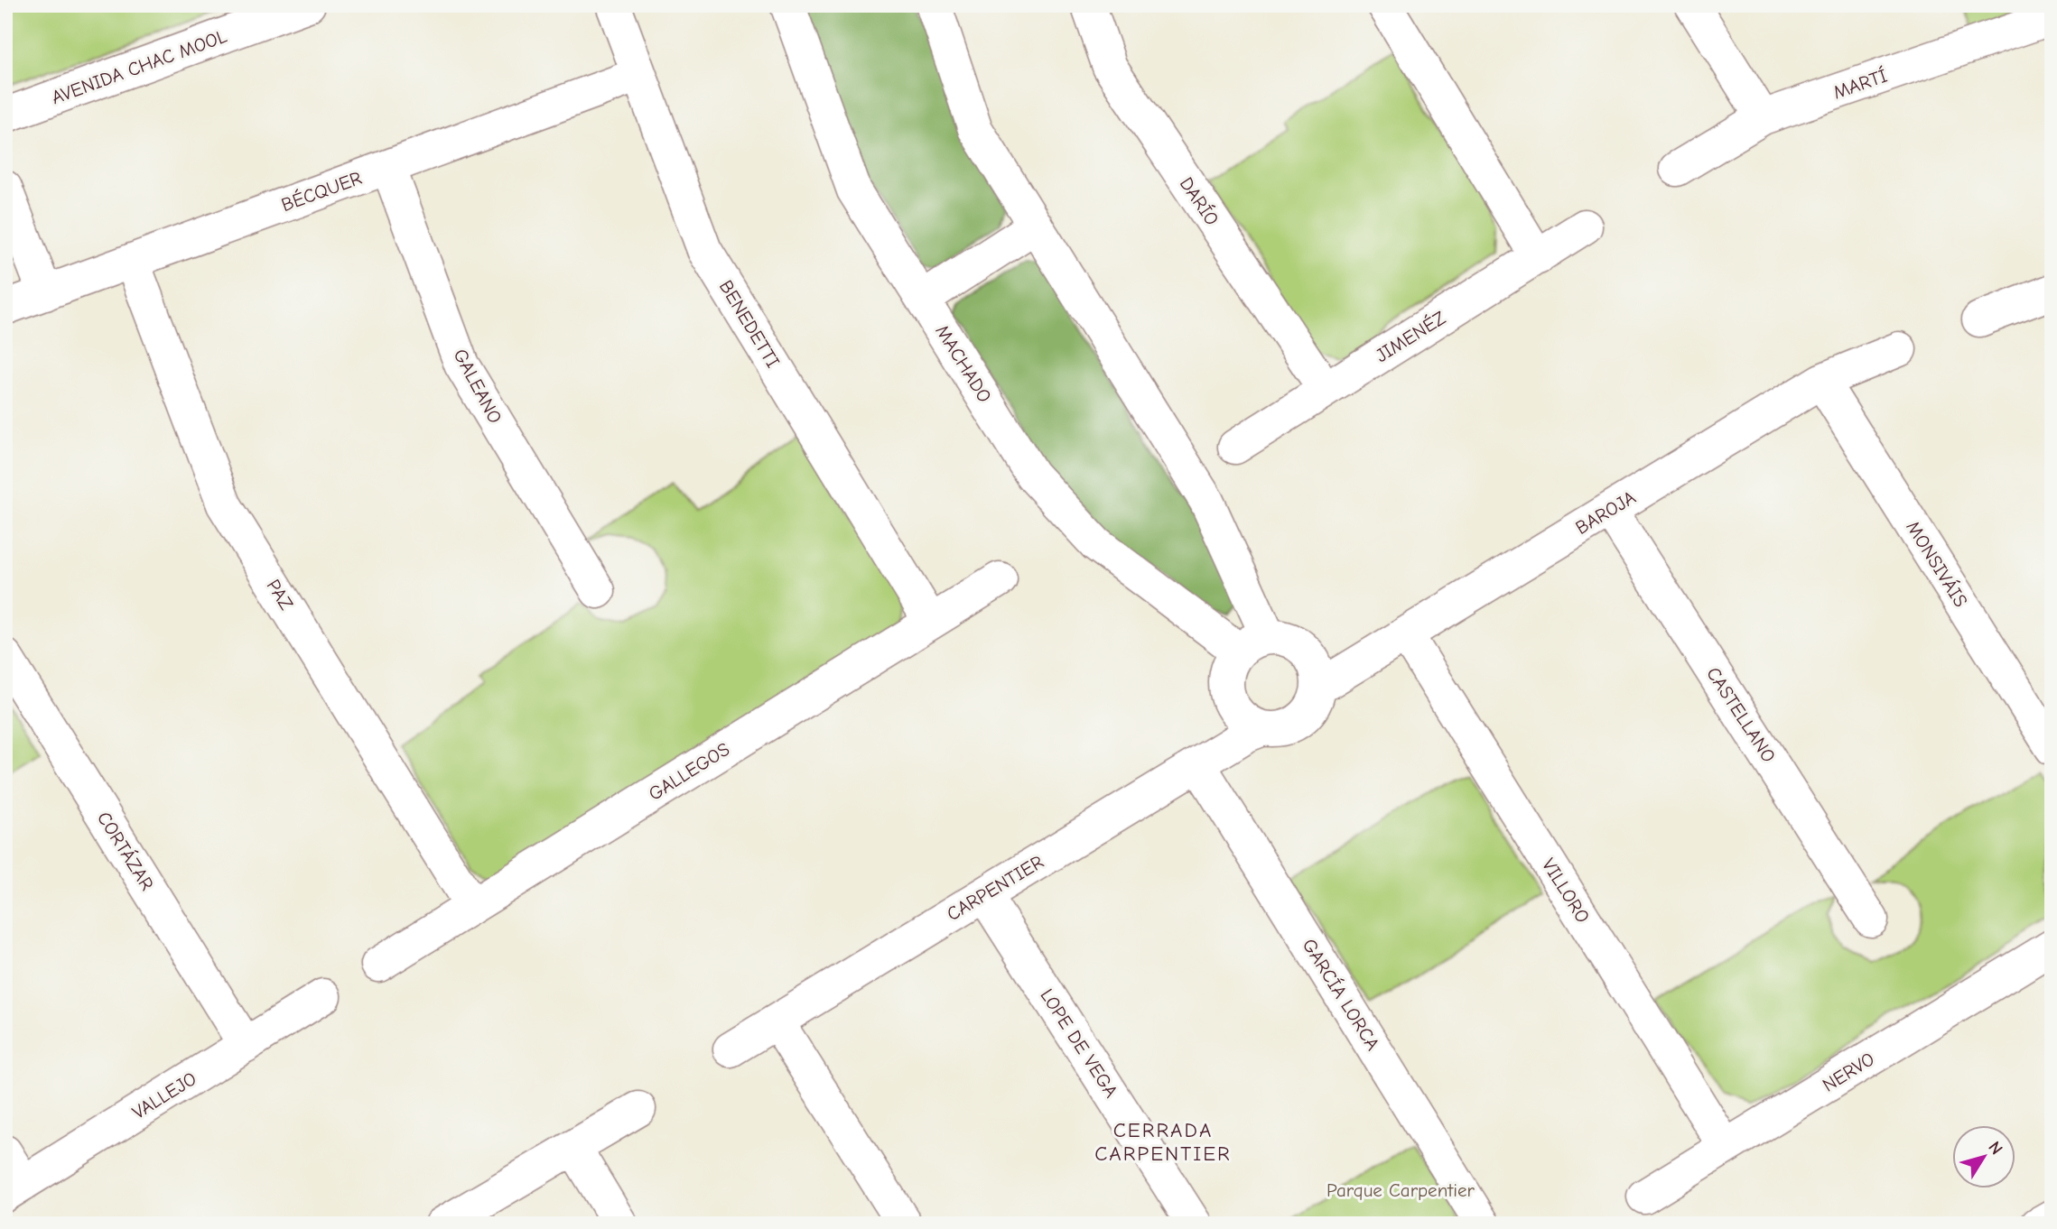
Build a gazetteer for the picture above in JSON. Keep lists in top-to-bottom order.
{
  "streets": {
    "street": [
      "AVENIDA CHAC MOOL",
      "MARTÍ",
      "BÉCQUER",
      "DARÍO",
      "BENEDETTI",
      "JIMENÉZ",
      "MACHADO",
      "GALEANO",
      "BAROJA",
      "MONSIVÁIS",
      "PAZ",
      "CASTELLANO",
      "GALLEGOS",
      "CORTÁZAR",
      "CARPENTIER",
      "VILLORO",
      "GARCÍA LORCA",
      "LOPE DE VEGA",
      "NERVO",
      "VALLEJO"
    ]
  },
  "crossings": [
    ["BÉCQUER", "BENEDETTI"],
    ["BÉCQUER", "GALEANO"],
    ["BÉCQUER", "PAZ"],
    ["DARÍO", "JIMENÉZ"],
    ["BENEDETTI", "GALLEGOS"],
    ["MACHADO", "BAROJA"],
    ["MACHADO", "CARPENTIER"],
    ["BAROJA", "MONSIVÁIS"],
    ["BAROJA", "CASTELLANO"],
    ["BAROJA", "CARPENTIER"],
    ["BAROJA", "VILLORO"],
    ["PAZ", "GALLEGOS"],
    ["CORTÁZAR", "VALLEJO"],
    ["CARPENTIER", "GARCÍA LORCA"],
    ["CARPENTIER", "LOPE DE VEGA"],
    ["VILLORO", "NERVO"]
  ],
  "districts": ["CERRADA CARPENTIER"],
  "parks": ["Parque Carpentier"],
  "north": "top right"
}
